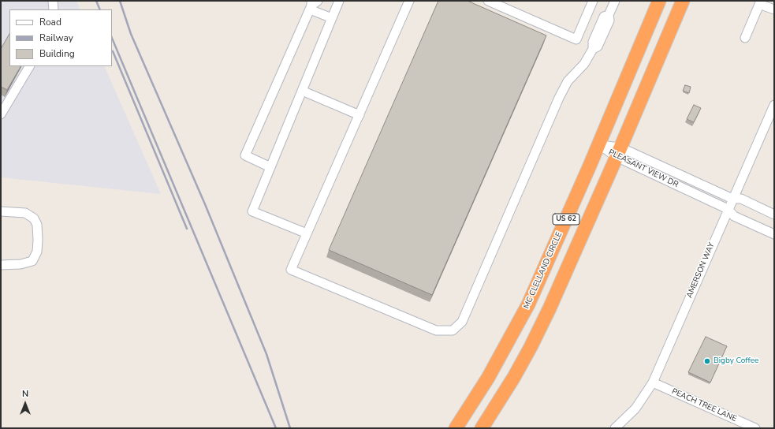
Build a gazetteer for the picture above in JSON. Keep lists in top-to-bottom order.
{
  "streets": {
    "highway": ["US 62", "MC CLELLAND CIRCLE"],
    "street": ["PLEASANT VIEW DR", "AMERSON WAY", "PEACH TREE LANE"]
  },
  "crossings": [
    ["PLEASANT VIEW DR", "US 62"],
    ["PLEASANT VIEW DR", "MC CLELLAND CIRCLE"],
    ["PLEASANT VIEW DR", "AMERSON WAY"],
    ["AMERSON WAY", "PEACH TREE LANE"]
  ],
  "places": ["Bigby Coffee"],
  "legend": ["Road", "Railway", "Building"],
  "north": "top"
}
